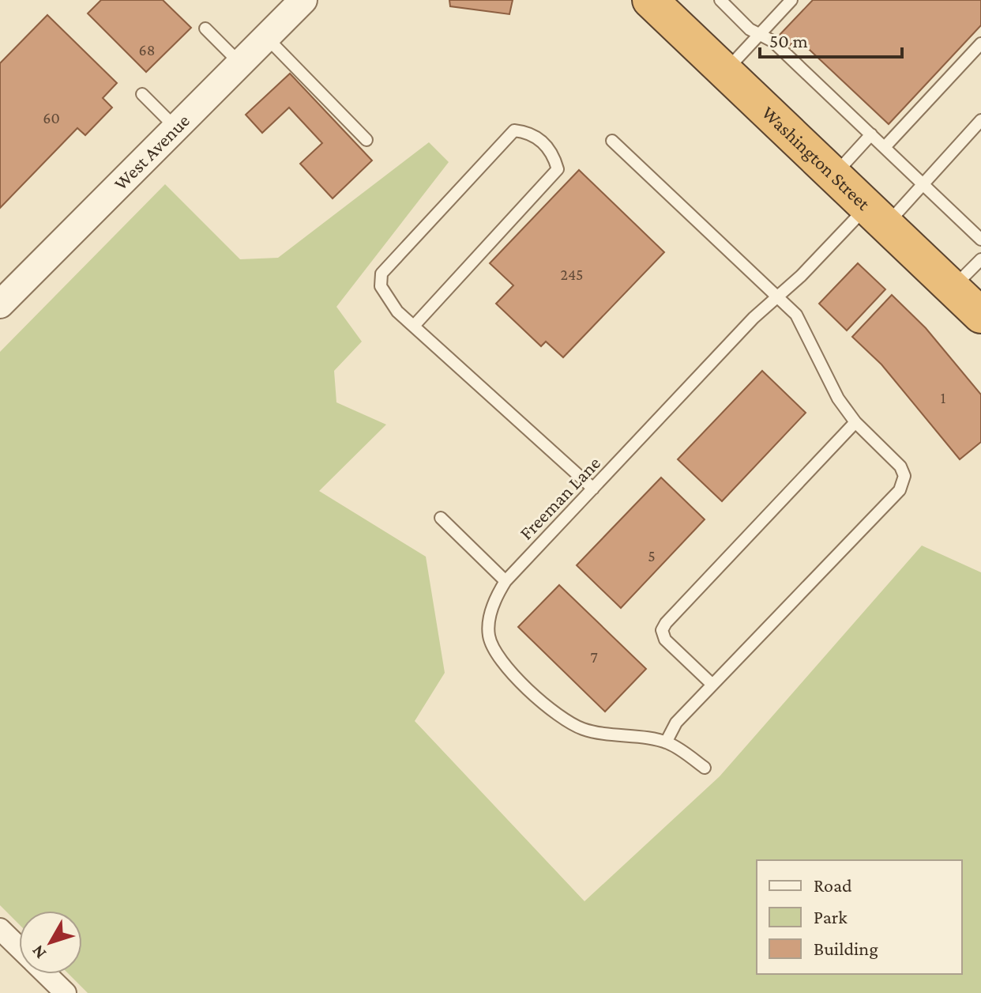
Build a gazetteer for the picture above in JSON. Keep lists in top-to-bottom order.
{
  "streets": {
    "highway": ["Washington Street"],
    "street": ["West Avenue"],
    "lane": ["Freeman Lane"]
  },
  "crossings": [
    ["Washington Street", "Freeman Lane"]
  ],
  "house_numbers": [
    "68",
    "60",
    "245",
    "1",
    "5",
    "7"
  ],
  "legend": ["Road", "Park", "Building"],
  "scale_bar": "50 m",
  "north": "bottom left"
}
